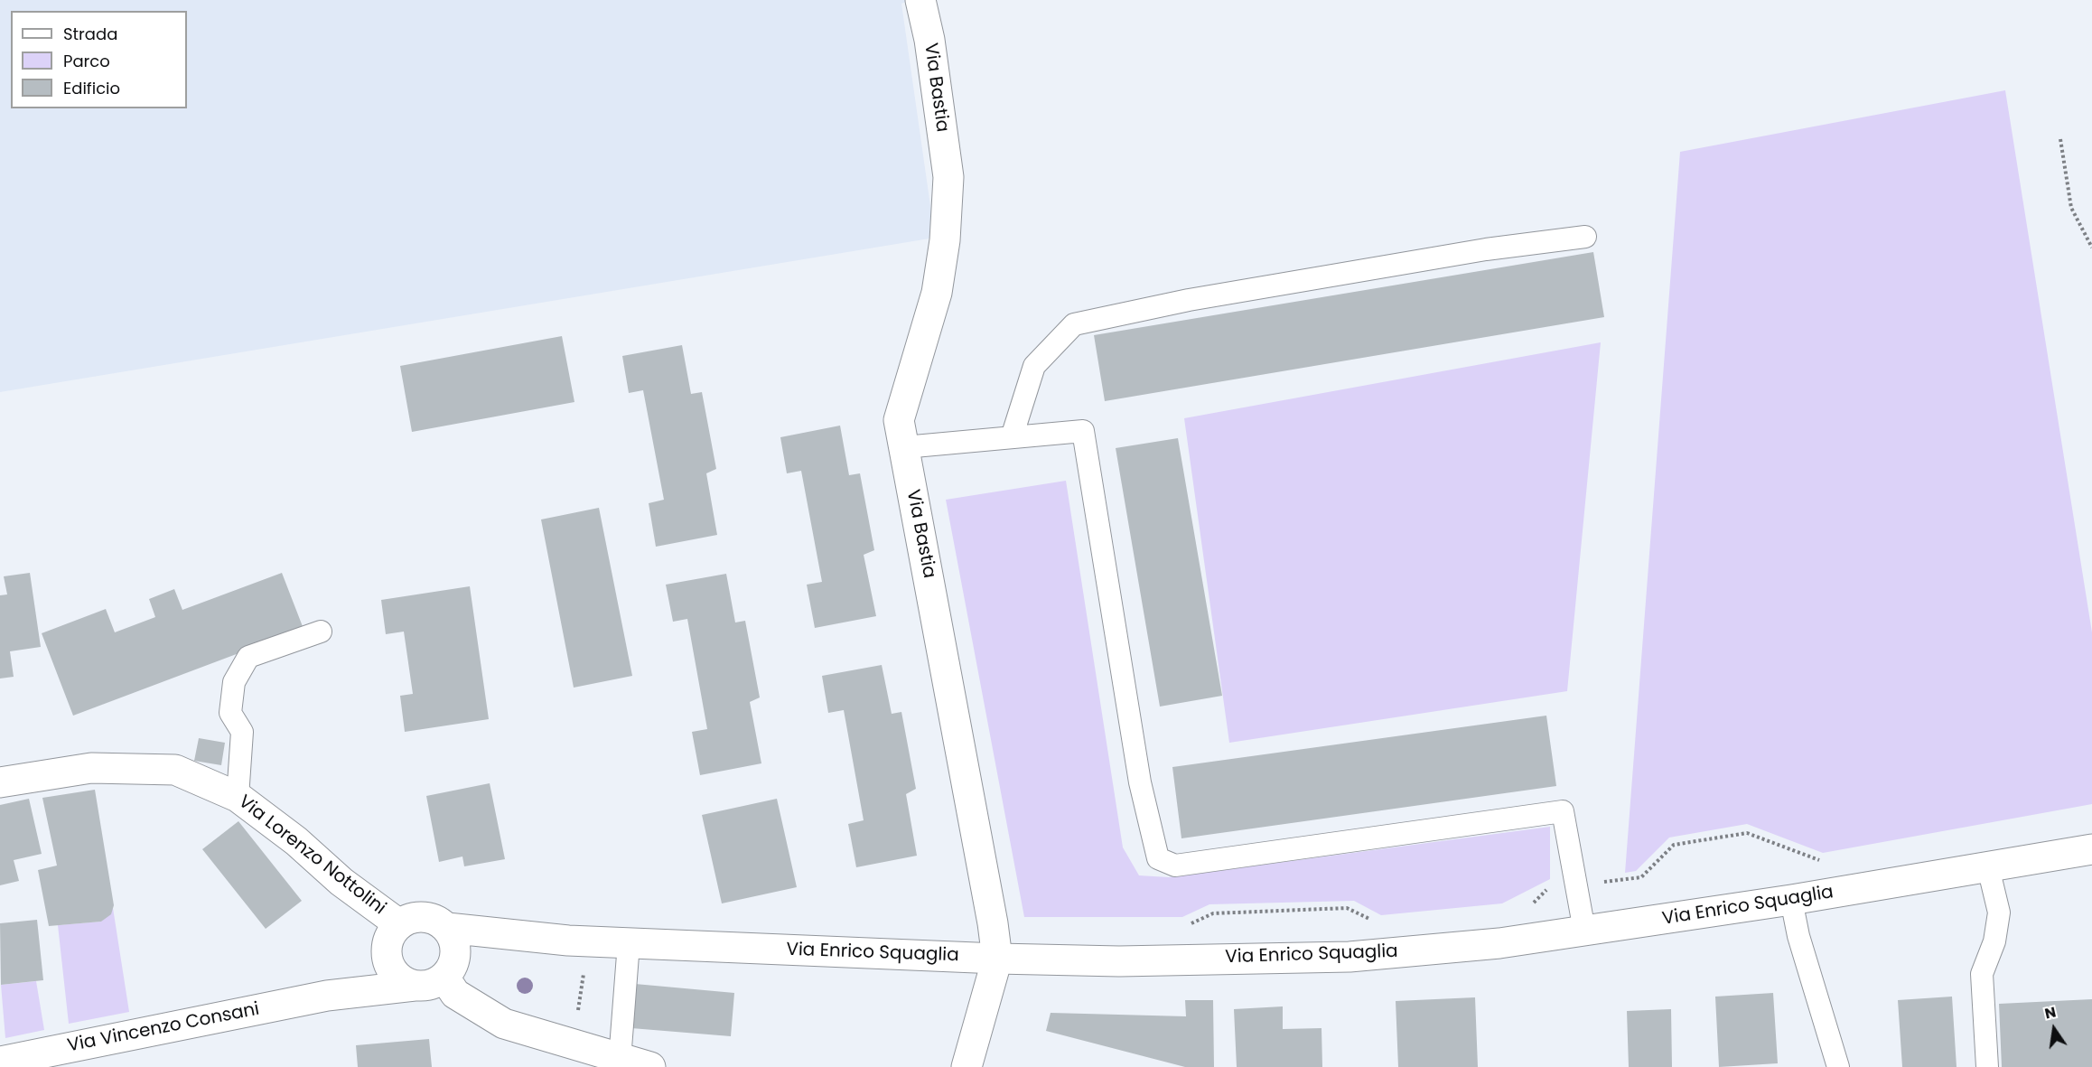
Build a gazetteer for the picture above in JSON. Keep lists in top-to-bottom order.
{
  "streets": {
    "street": [
      "Via Bastia",
      "Via Lorenzo Nottolini",
      "Via Enrico Squaglia",
      "Via Vincenzo Consani"
    ]
  },
  "crossings": [
    ["Via Bastia", "Via Enrico Squaglia"],
    ["Via Lorenzo Nottolini", "Via Enrico Squaglia"],
    ["Via Lorenzo Nottolini", "Via Vincenzo Consani"],
    ["Via Enrico Squaglia", "Via Vincenzo Consani"]
  ],
  "legend": ["Strada", "Parco", "Edificio"],
  "north": "top"
}
